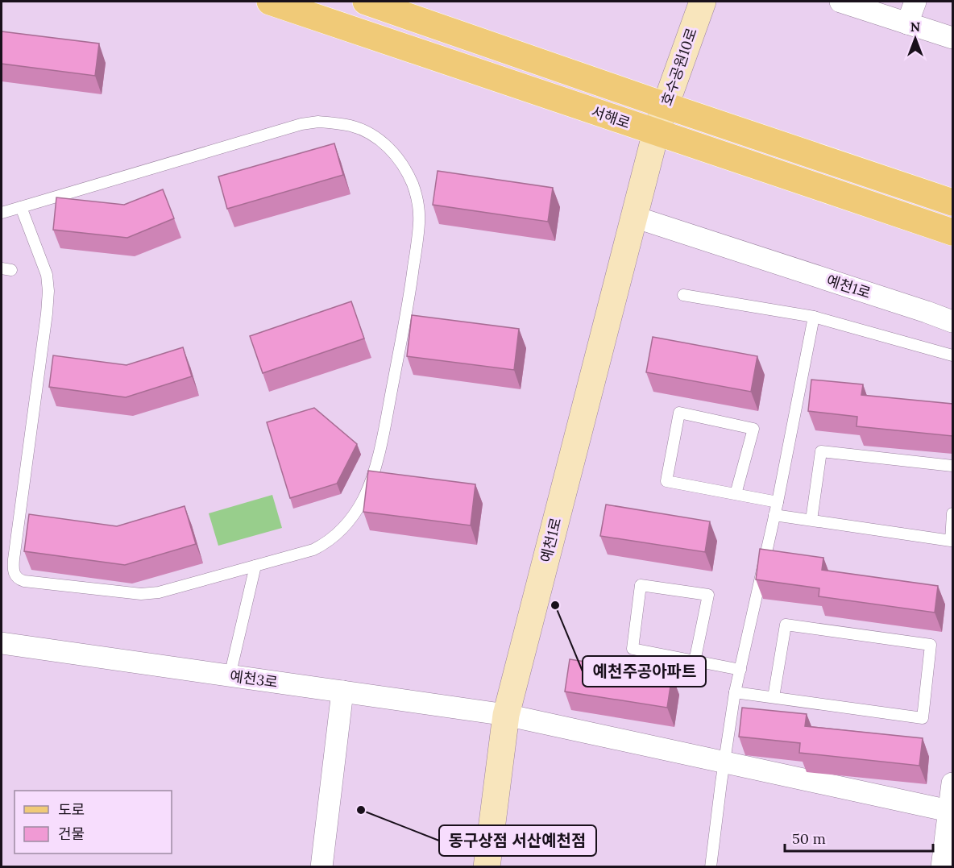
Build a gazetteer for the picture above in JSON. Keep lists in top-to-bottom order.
{
  "streets": {
    "main road": ["서해로"],
    "street": ["호수공원10로", "예천1로", "예천3로"]
  },
  "crossings": [
    ["호수공원10로", "서해로"],
    ["호수공원10로", "예천1로"],
    ["서해로", "예천1로"],
    ["예천1로", "예천3로"]
  ],
  "places": ["예천주공아파트", "동구상점 서산예천점"],
  "legend": ["도로", "건물"],
  "scale_bar": "50 m",
  "north": "top"
}
